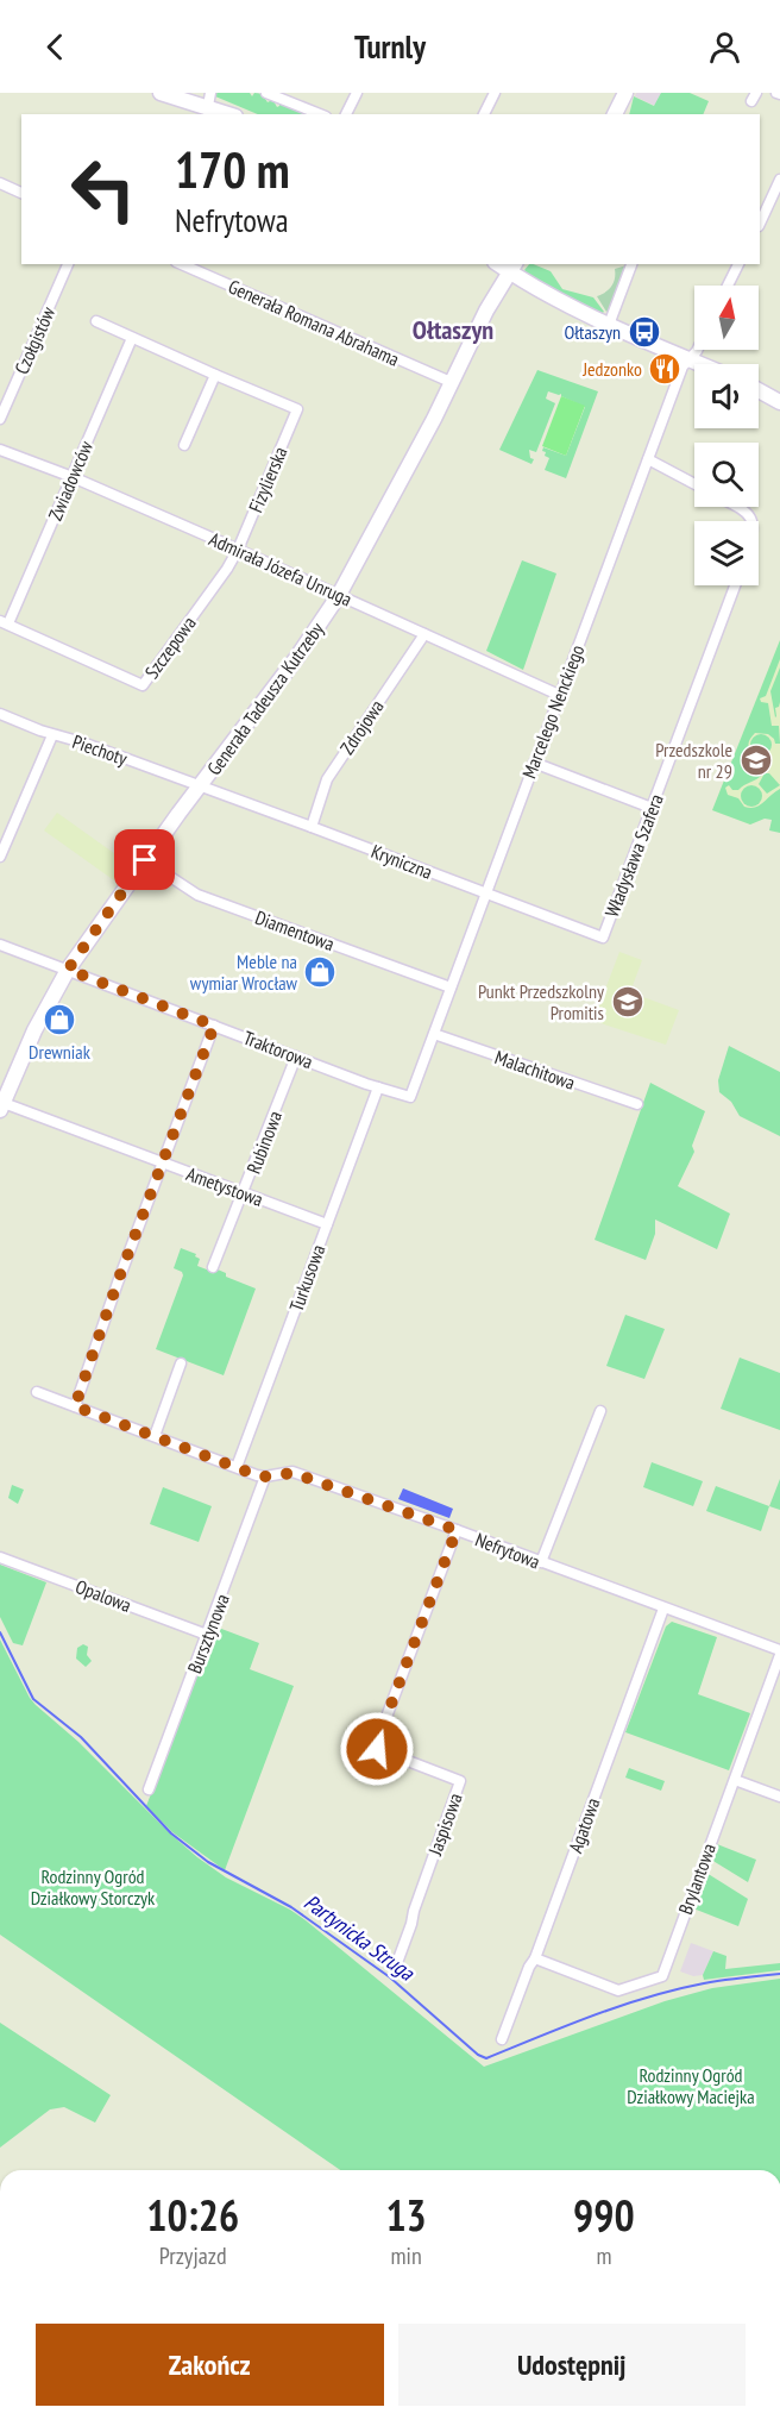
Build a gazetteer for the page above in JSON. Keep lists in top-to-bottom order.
{
  "streets": {
    "street": [
      "Generała Romana Abrahama",
      "Czołgistów",
      "Fizylierska",
      "Zwiadowców",
      "Admirała Józefa Unruga",
      "Szczepowa",
      "Generała Tadeusza Kutrzeby",
      "Marcelego Nenckiego",
      "Zdrojowa",
      "Piechoty",
      "Władysława Szafera",
      "Kryniczna",
      "Diamentowa",
      "Traktorowa",
      "Malachitowa",
      "Rubinowa",
      "Ametystowa",
      "Turkusowa",
      "Nefrytowa",
      "Opalowa",
      "Bursztynowa",
      "Jaspisowa",
      "Agatowa",
      "Brylantowa"
    ]
  },
  "crossings": [
    ["Generała Romana Abrahama", "Generała Tadeusza Kutrzeby"],
    ["Fizylierska", "Admirała Józefa Unruga"],
    ["Fizylierska", "Szczepowa"],
    ["Zwiadowców", "Admirała Józefa Unruga"],
    ["Zwiadowców", "Szczepowa"],
    ["Admirała Józefa Unruga", "Szczepowa"],
    ["Admirała Józefa Unruga", "Generała Tadeusza Kutrzeby"],
    ["Admirała Józefa Unruga", "Marcelego Nenckiego"],
    ["Admirała Józefa Unruga", "Zdrojowa"],
    ["Generała Tadeusza Kutrzeby", "Piechoty"],
    ["Generała Tadeusza Kutrzeby", "Kryniczna"],
    ["Generała Tadeusza Kutrzeby", "Diamentowa"],
    ["Generała Tadeusza Kutrzeby", "Traktorowa"],
    ["Generała Tadeusza Kutrzeby", "Ametystowa"],
    ["Marcelego Nenckiego", "Kryniczna"],
    ["Marcelego Nenckiego", "Diamentowa"],
    ["Marcelego Nenckiego", "Traktorowa"],
    ["Marcelego Nenckiego", "Malachitowa"],
    ["Zdrojowa", "Kryniczna"],
    ["Piechoty", "Kryniczna"],
    ["Władysława Szafera", "Kryniczna"],
    ["Traktorowa", "Rubinowa"],
    ["Traktorowa", "Turkusowa"],
    ["Rubinowa", "Ametystowa"],
    ["Ametystowa", "Turkusowa"],
    ["Turkusowa", "Nefrytowa"],
    ["Nefrytowa", "Bursztynowa"],
    ["Nefrytowa", "Jaspisowa"],
    ["Nefrytowa", "Agatowa"],
    ["Nefrytowa", "Brylantowa"],
    ["Opalowa", "Bursztynowa"],
    ["Agatowa", "Brylantowa"]
  ],
  "districts": ["Ołtaszyn"],
  "water": ["Partynicka Struga"],
  "parks": ["Rodzinny Ogród Działkowy Storczyk", "Rodzinny Ogród Działkowy Maciejka"],
  "places": {
    "bus stop": ["Ołtaszyn"],
    "restaurant": ["Jedzonko"],
    "school or university": ["Przedszkole nr 29", "Punkt Przedszkolny Promitis"],
    "shop": ["Meble na wymiar Wrocław", "Drewniak"]
  },
  "north": "top",
  "page": {
    "header": "Turnly",
    "turn": ["170 m", "Nefrytowa"],
    "eta": [
      "10:26",
      "Przyjazd",
      "13",
      "min",
      "990",
      "m"
    ],
    "buttons": ["Zakończ", "Udostępnij"]
  }
}
